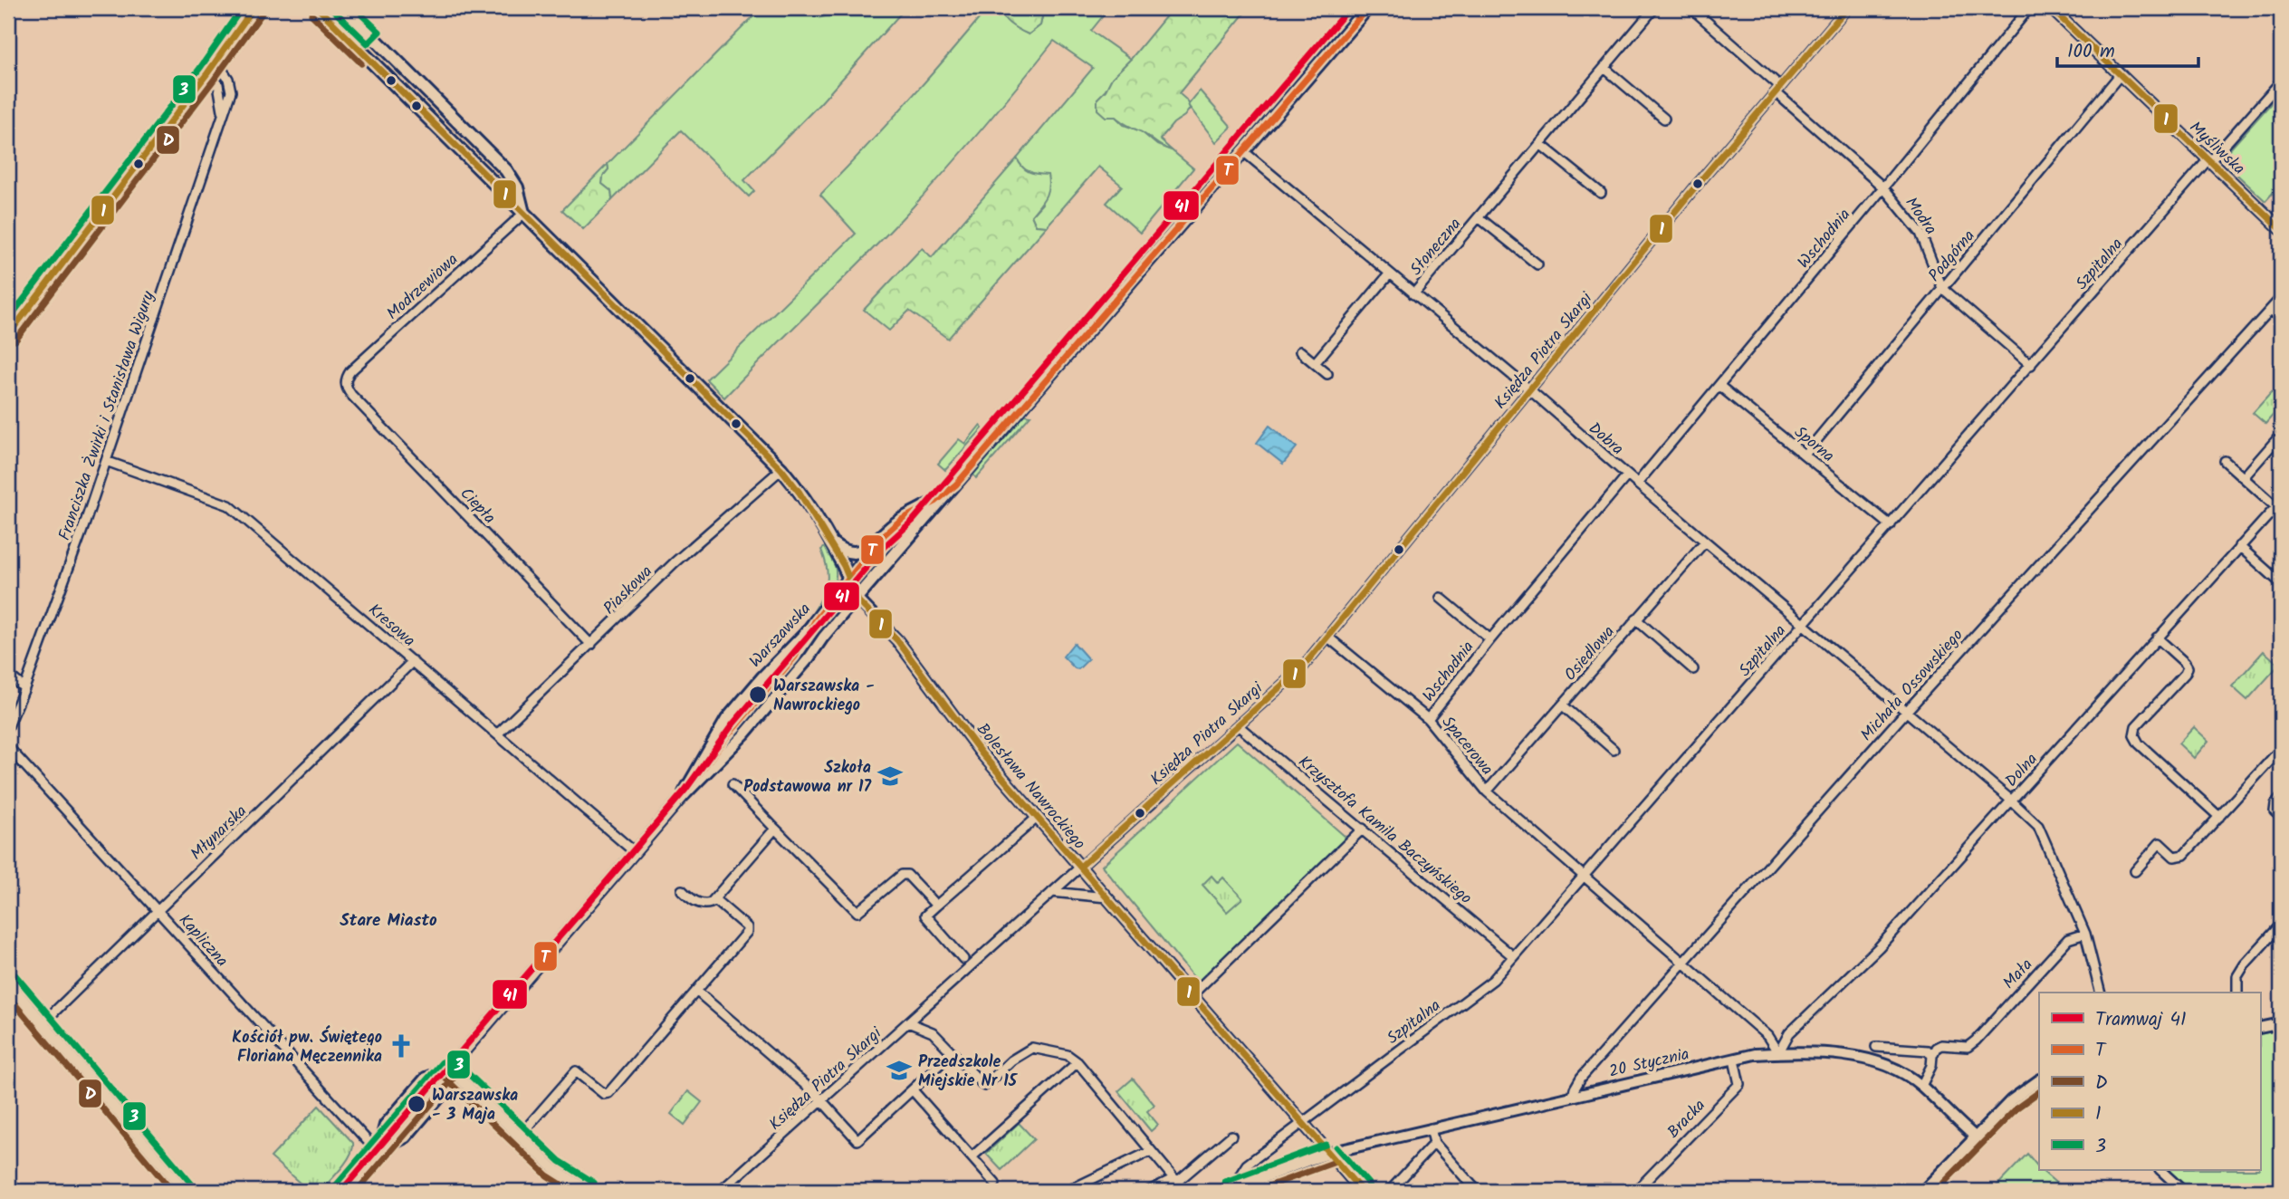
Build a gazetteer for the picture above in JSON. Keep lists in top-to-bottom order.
{
  "streets": {
    "main road": ["Warszawska"],
    "street": [
      "Myśliwska",
      "Modra",
      "Wschodnia",
      "Słoneczna",
      "Podgórna",
      "Szpitalna",
      "Modrzewiowa",
      "Księdza Piotra Skargi",
      "Franciszka Żwirki i Stanisława Wigury",
      "Dobra",
      "Sporna",
      "Ciepła",
      "Piaskowa",
      "Kresowa",
      "Osiedlowa",
      "Michała Ossowskiego",
      "Spacerowa",
      "Dolna",
      "Bolesława Nawrockiego",
      "Krzysztofa Kamila Baczyńskiego",
      "Młynarska",
      "Kapliczna",
      "Mała",
      "20 Stycznia",
      "Bracka"
    ]
  },
  "crossings": [
    ["Myśliwska", "Podgórna"],
    ["Myśliwska", "Szpitalna"],
    ["Modra", "Wschodnia"],
    ["Modra", "Podgórna"],
    ["Modra", "Szpitalna"],
    ["Modra", "Księdza Piotra Skargi"],
    ["Wschodnia", "Dobra"],
    ["Wschodnia", "Sporna"],
    ["Wschodnia", "Spacerowa"],
    ["Słoneczna", "Dobra"],
    ["Podgórna", "Sporna"],
    ["Szpitalna", "Dobra"],
    ["Szpitalna", "Sporna"],
    ["Szpitalna", "Spacerowa"],
    ["Szpitalna", "Bolesława Nawrockiego"],
    ["Szpitalna", "Krzysztofa Kamila Baczyńskiego"],
    ["Szpitalna", "20 Stycznia"],
    ["Modrzewiowa", "Ciepła"],
    ["Księdza Piotra Skargi", "Dobra"],
    ["Księdza Piotra Skargi", "Spacerowa"],
    ["Księdza Piotra Skargi", "Bolesława Nawrockiego"],
    ["Księdza Piotra Skargi", "Krzysztofa Kamila Baczyńskiego"],
    ["Franciszka Żwirki i Stanisława Wigury", "Kresowa"],
    ["Dobra", "Warszawska"],
    ["Dobra", "Osiedlowa"],
    ["Dobra", "Michała Ossowskiego"],
    ["Dobra", "Dolna"],
    ["Ciepła", "Piaskowa"],
    ["Piaskowa", "Kresowa"],
    ["Kresowa", "Warszawska"],
    ["Kresowa", "Młynarska"],
    ["Warszawska", "Bolesława Nawrockiego"],
    ["Warszawska", "Kapliczna"],
    ["Osiedlowa", "Spacerowa"],
    ["Michała Ossowskiego", "Spacerowa"],
    ["Michała Ossowskiego", "20 Stycznia"],
    ["Spacerowa", "Dolna"],
    ["Spacerowa", "20 Stycznia"],
    ["Dolna", "20 Stycznia"],
    ["Bolesława Nawrockiego", "20 Stycznia"],
    ["Młynarska", "Kapliczna"],
    ["20 Stycznia", "Bracka"]
  ],
  "districts": ["Stare Miasto"],
  "places": {
    "other": ["Warszawska - Nawrockiego", "Warszawska - 3 Maja"],
    "school or university": ["Szkoła Podstawowa nr 17", "Przedszkole Miejskie Nr 15"],
    "church": ["Kościół pw. Świętego Floriana Męczennika"]
  },
  "lines": [
    "tram line 41",
    "transit line T",
    "transit line 1",
    "transit line 3",
    "transit line D"
  ],
  "legend": [
    "Tramwaj 41",
    "T",
    "D",
    "1",
    "3"
  ],
  "scale_bar": "100 m"
}
